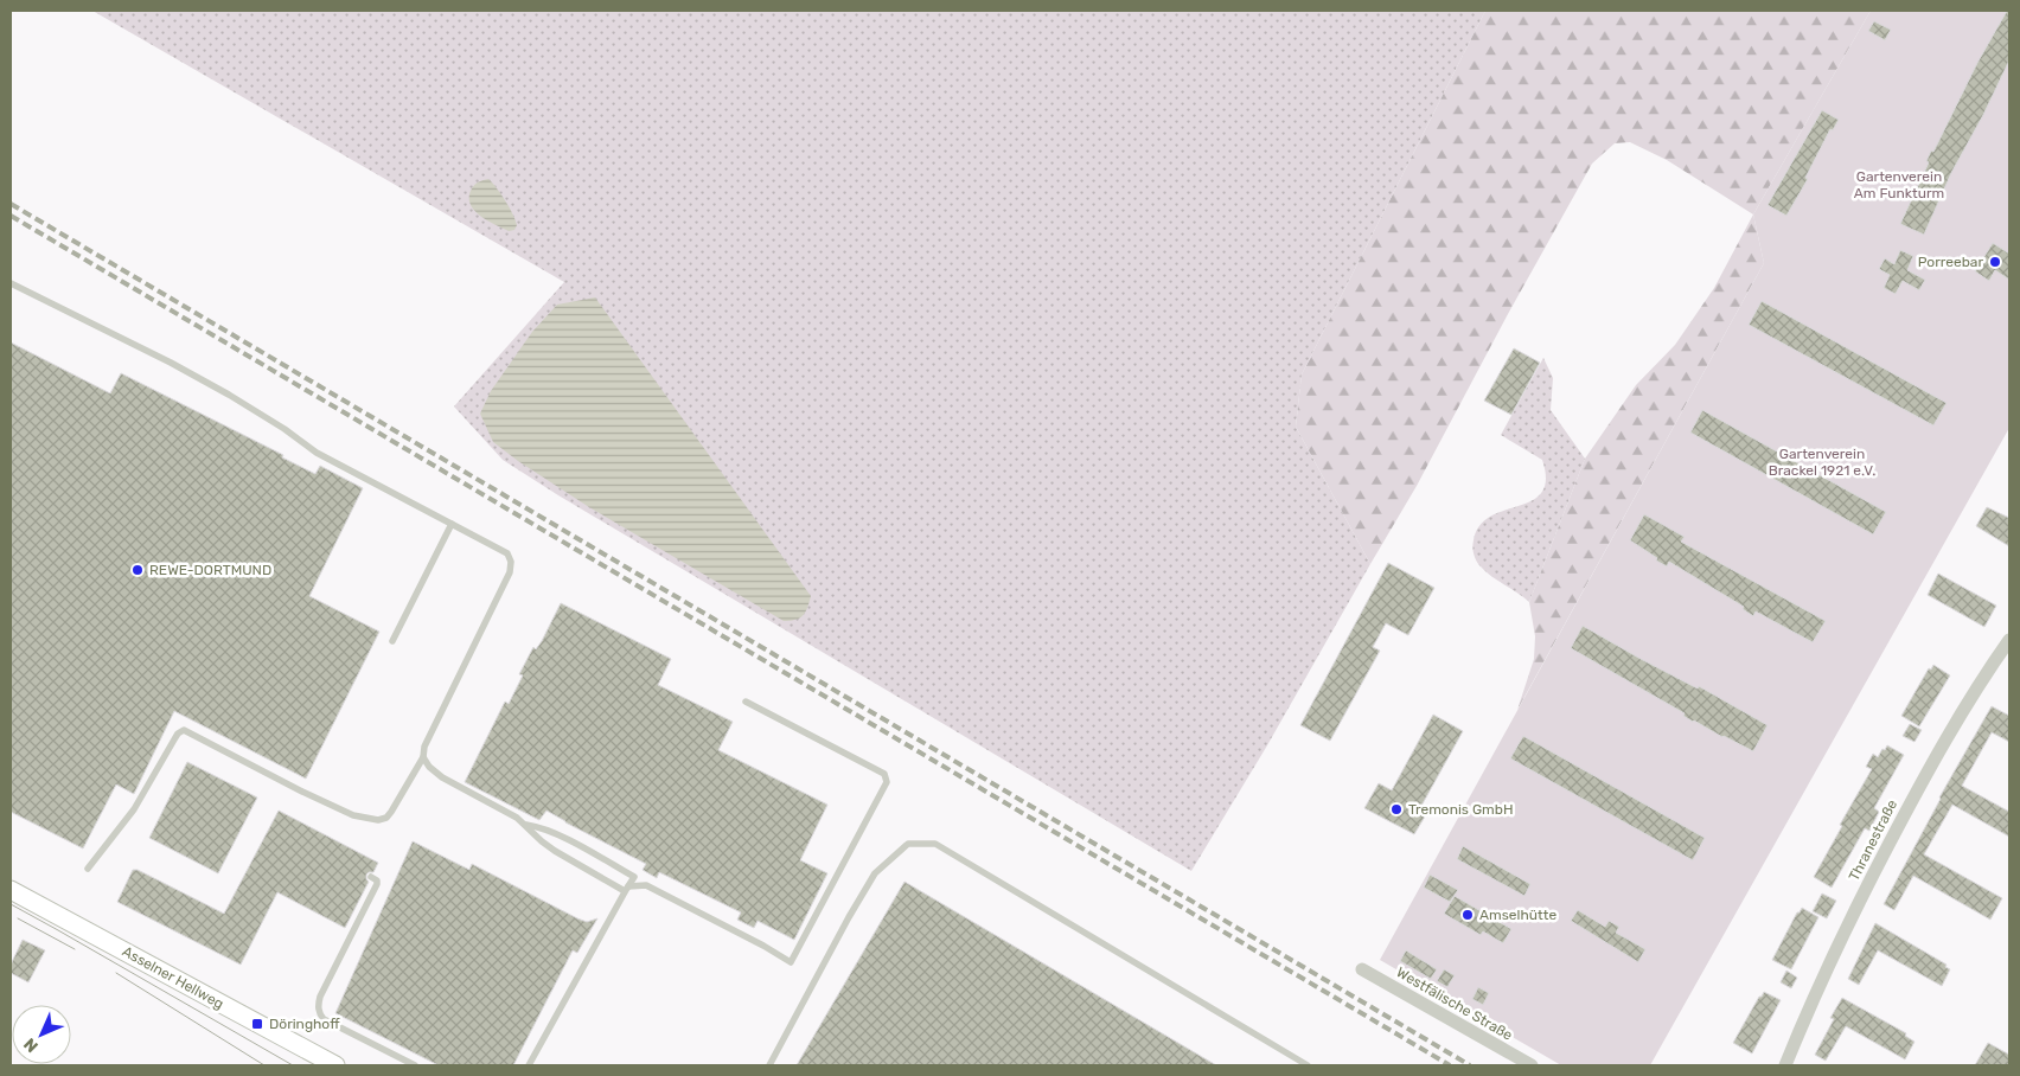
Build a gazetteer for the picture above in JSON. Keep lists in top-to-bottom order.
{
  "streets": {
    "main road": ["Asselner Hellweg"],
    "street": ["Thranestraße", "Westfälische Straße"]
  },
  "parks": ["Gartenverein Am Funkturm", "Gartenverein Brackel 1921 e.V."],
  "places": {
    "other": [
      "Porreebar",
      "REWE-DORTMUND",
      "Tremonis GmbH",
      "Amselhütte"
    ],
    "transit": ["Döringhoff"]
  },
  "north": "bottom left"
}
